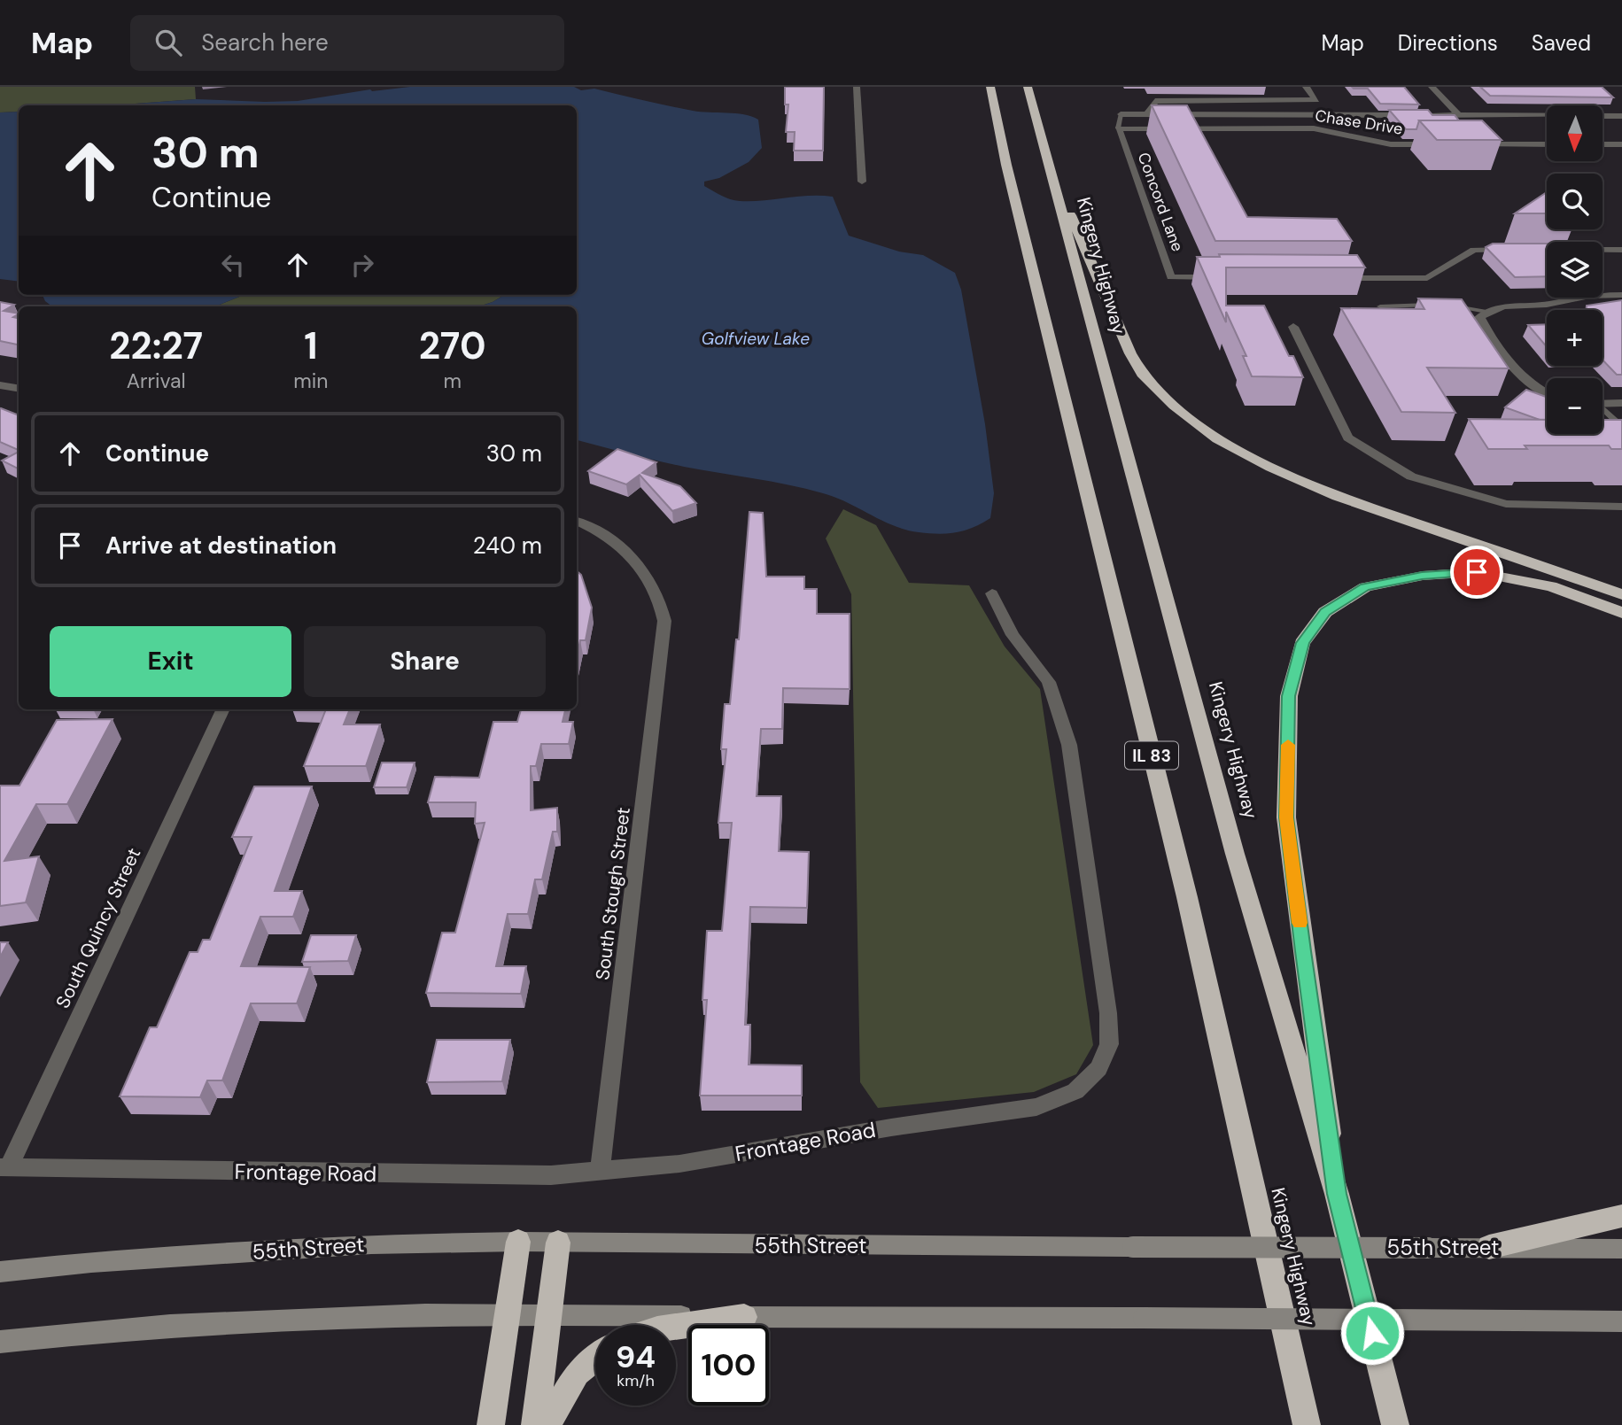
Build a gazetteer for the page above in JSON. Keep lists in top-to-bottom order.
{
  "streets": {
    "highway": ["Kingery Highway", "IL 83"],
    "main road": ["55th Street"],
    "street": [
      "Chase Drive",
      "Concord Lane",
      "South Stough Street",
      "South Quincy Street",
      "Frontage Road"
    ]
  },
  "crossings": [
    ["Chase Drive", "Concord Lane"],
    ["South Stough Street", "Frontage Road"],
    ["South Quincy Street", "Frontage Road"]
  ],
  "water": ["Golfview Lake"],
  "north": "bottom",
  "page": {
    "header": "Map",
    "search": "Search here",
    "nav": ["Map", "Directions", "Saved"],
    "map_buttons": ["+", "−"],
    "turn": ["30 m", "Continue"],
    "eta": [
      "22:27",
      "Arrival",
      "1",
      "min",
      "270",
      "m"
    ],
    "list": [
      {
        "name": "Continue",
        "value": "30 m"
      },
      {
        "name": "Arrive at destination",
        "value": "240 m"
      }
    ],
    "buttons": ["Exit", "Share"],
    "speed": "94 km/h",
    "limit": "100"
  }
}
